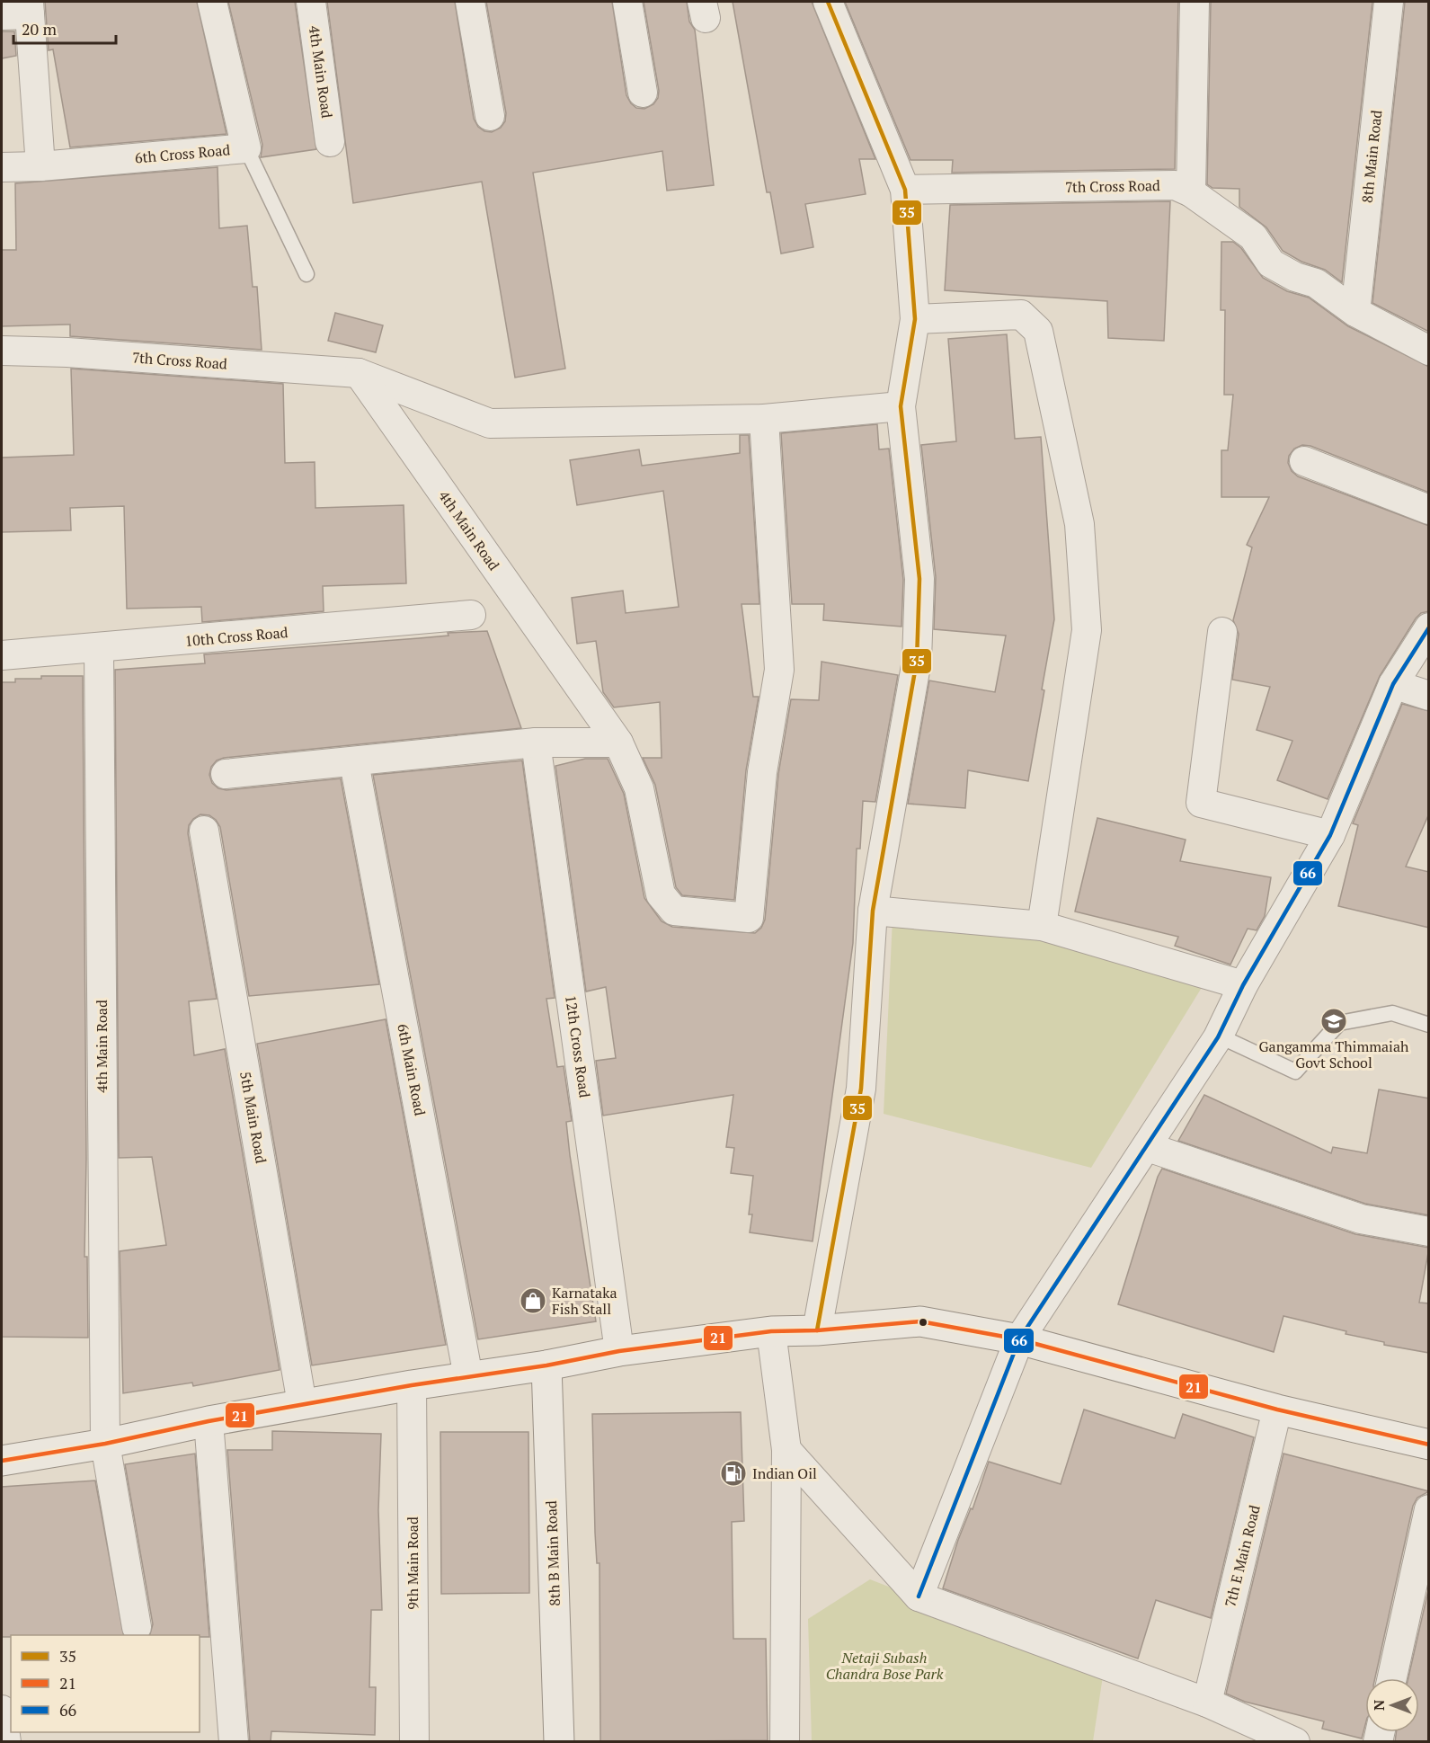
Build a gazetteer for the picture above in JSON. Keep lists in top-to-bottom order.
{
  "streets": {
    "street": [
      "4th Main Road",
      "6th Cross Road",
      "8th Main Road",
      "7th Cross Road",
      "10th Cross Road",
      "12th Cross Road",
      "6th Main Road",
      "5th Main Road",
      "8th B Main Road",
      "7th E Main Road",
      "9th Main Road"
    ]
  },
  "crossings": [
    ["4th Main Road", "7th Cross Road"],
    ["4th Main Road", "10th Cross Road"],
    ["8th Main Road", "7th Cross Road"]
  ],
  "parks": ["Netaji Subash Chandra Bose Park"],
  "places": {
    "school or university": ["Gangamma Thimmaiah Govt School"],
    "shop": ["Karnataka Fish Stall"],
    "fuel station": ["Indian Oil"]
  },
  "lines": ["transit line 35", "transit line 66", "transit line 21"],
  "legend": ["35", "21", "66"],
  "scale_bar": "20 m",
  "north": "left"
}
